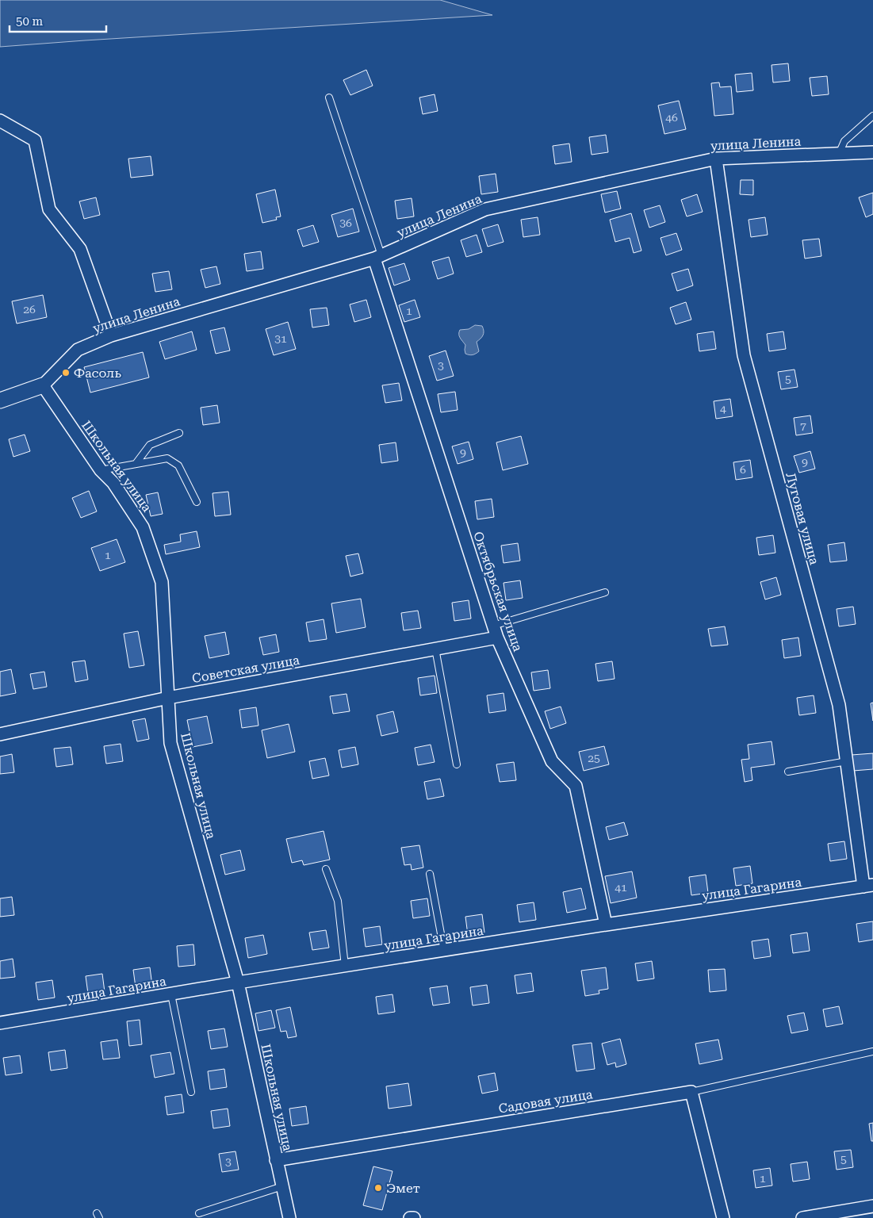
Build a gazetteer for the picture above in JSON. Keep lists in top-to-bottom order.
{
  "streets": {
    "street": [
      "улица Ленина",
      "Школьная улица",
      "Луговая улица",
      "Октябрьская улица",
      "Советская улица",
      "улица Гагарина",
      "Садовая улица"
    ]
  },
  "crossings": [
    ["улица Ленина", "Школьная улица"],
    ["улица Ленина", "Луговая улица"],
    ["улица Ленина", "Октябрьская улица"],
    ["Школьная улица", "Советская улица"],
    ["Школьная улица", "улица Гагарина"],
    ["Школьная улица", "Садовая улица"],
    ["Луговая улица", "улица Гагарина"],
    ["Октябрьская улица", "Советская улица"],
    ["Октябрьская улица", "улица Гагарина"]
  ],
  "places": ["Фасоль", "Эмет"],
  "house_numbers": [
    "46",
    "36",
    "26",
    "1",
    "31",
    "3",
    "5",
    "4",
    "7",
    "9",
    "9",
    "6",
    "1",
    "25",
    "41",
    "5",
    "3",
    "1"
  ],
  "scale_bar": "50 m"
}
